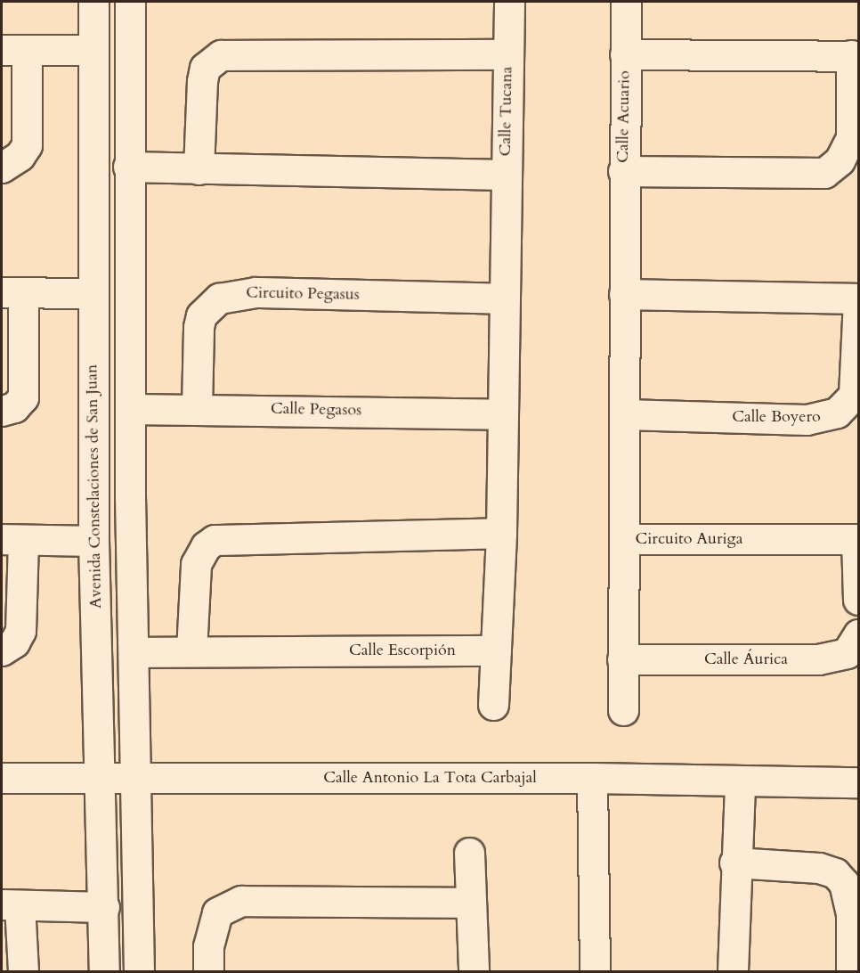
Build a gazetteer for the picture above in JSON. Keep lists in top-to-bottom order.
{
  "streets": {
    "street": [
      "Calle Tucana",
      "Calle Acuario",
      "Circuito Pegasus",
      "Calle Pegasos",
      "Calle Boyero",
      "Avenida Constelaciones de San Juan",
      "Circuito Auriga",
      "Calle Escorpión",
      "Calle Áurica",
      "Calle Antonio La Tota Carbajal"
    ]
  },
  "crossings": [
    ["Circuito Pegasus", "Calle Pegasos"],
    ["Avenida Constelaciones de San Juan", "Calle Antonio La Tota Carbajal"],
    ["Circuito Auriga", "Calle Áurica"]
  ]
}
